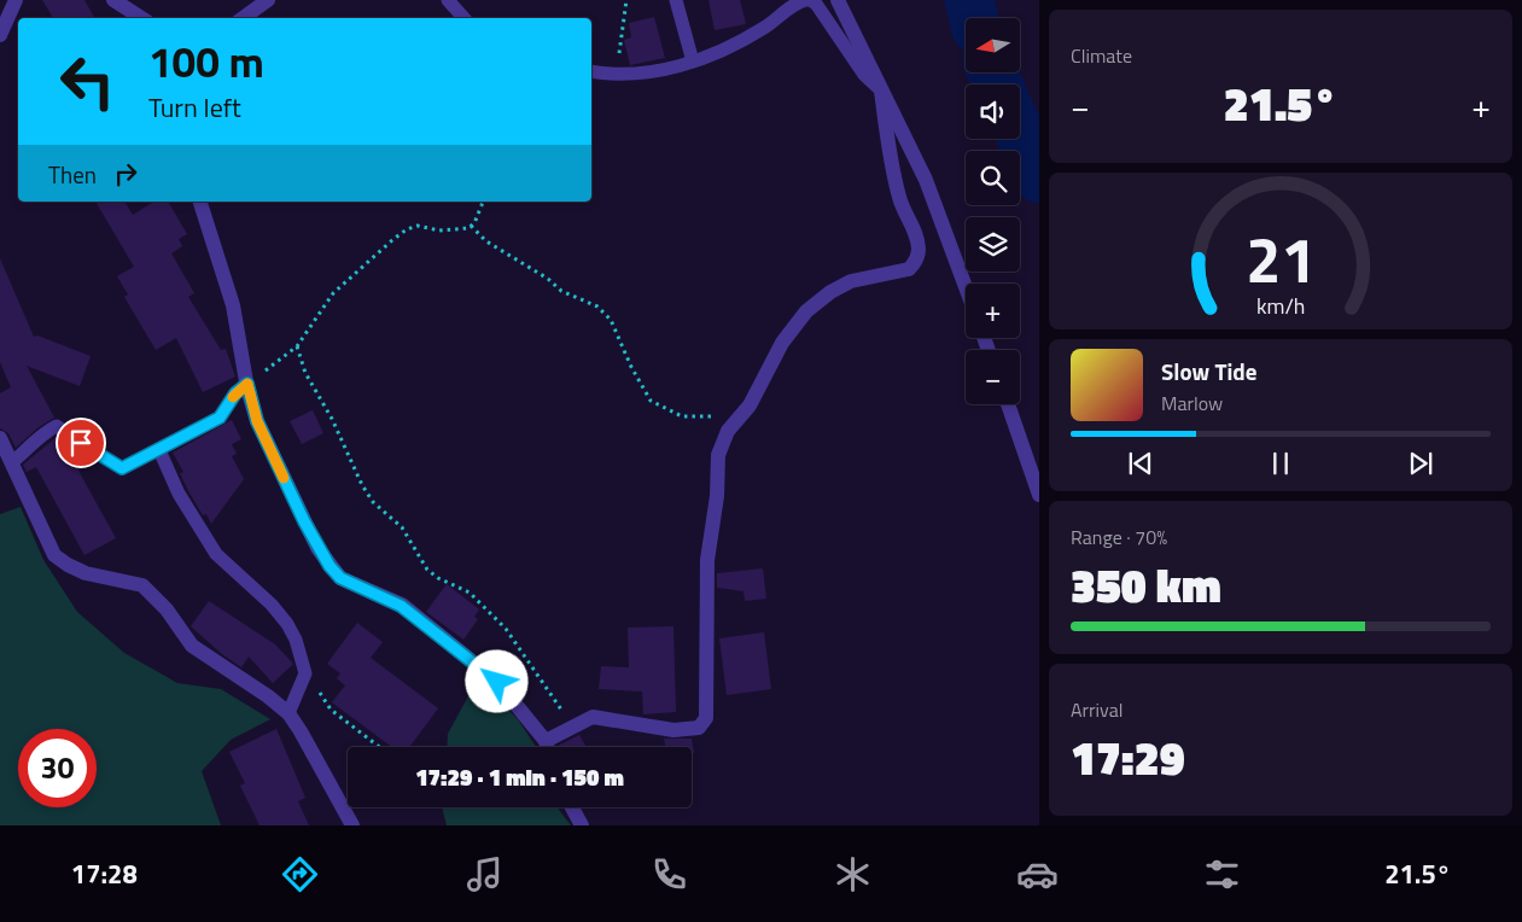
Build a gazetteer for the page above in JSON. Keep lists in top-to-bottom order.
{
  "north": "left",
  "page": {
    "tile": [
      "Climate",
      ["Range · 70%", "350 km"],
      ["Arrival", "17:29"]
    ],
    "map_buttons": ["+", "−"],
    "turn": ["100 m", "Turn left"],
    "heat": ["−", "21.5°", "+"],
    "then": "Then",
    "song": ["Slow Tide", "Marlow"],
    "limit": "30",
    "trip": "17:29 · 1 min · 150 m",
    "tabs": ["17:28", "21.5°"],
    "gauge": ["21", "km/h"]
  }
}
